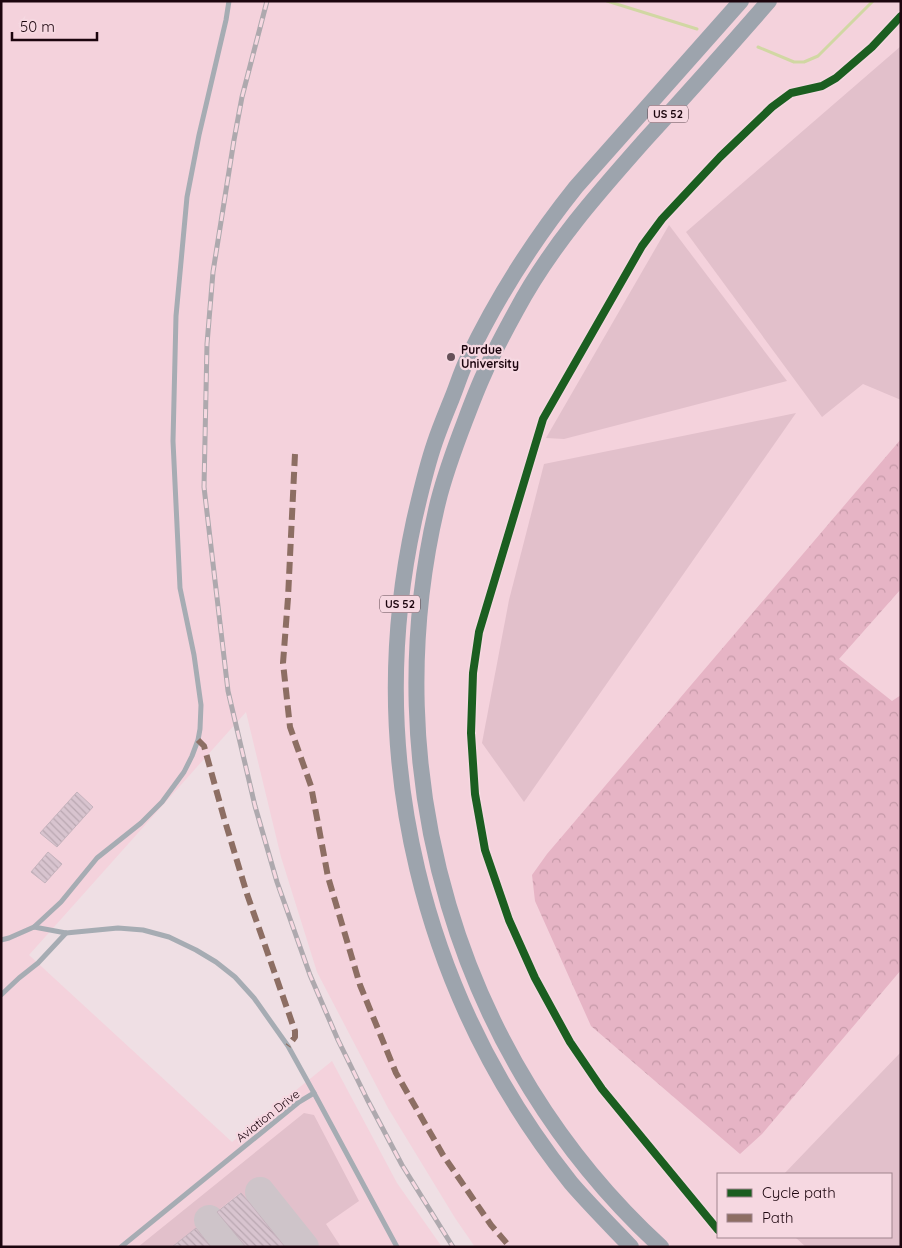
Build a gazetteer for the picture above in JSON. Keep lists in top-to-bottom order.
{
  "streets": {
    "main road": ["US 52"],
    "lane": ["Aviation Drive"]
  },
  "places": ["Purdue University"],
  "legend": ["Cycle path", "Path"],
  "scale_bar": "50 m"
}
